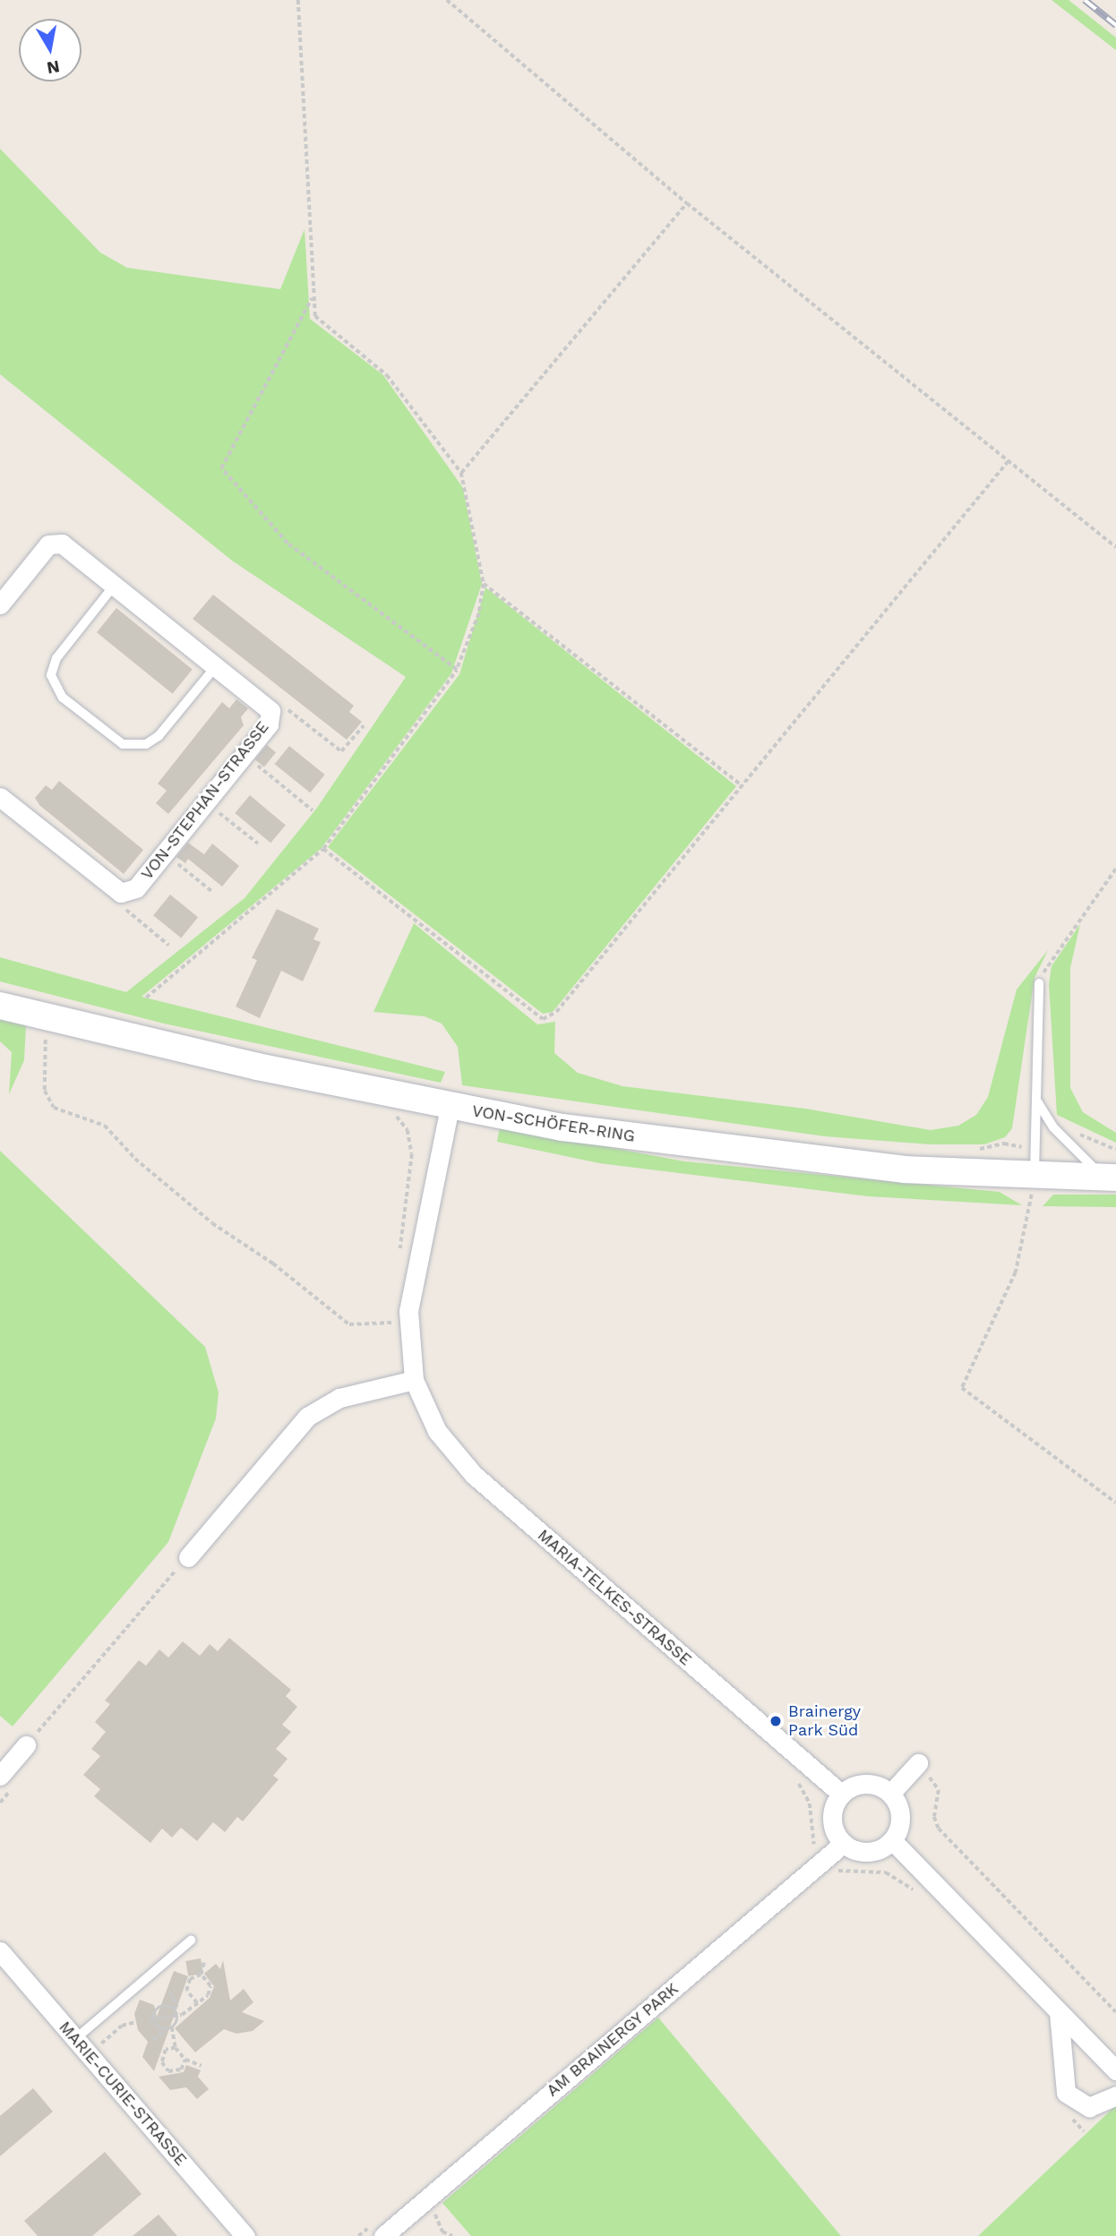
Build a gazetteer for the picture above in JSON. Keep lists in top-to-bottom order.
{
  "streets": {
    "main road": ["VON-SCHÖFER-RING"],
    "street": [
      "VON-STEPHAN-STRASSE",
      "MARIA-TELKES-STRASSE",
      "AM BRAINERGY PARK",
      "MARIE-CURIE-STRASSE"
    ]
  },
  "crossings": [
    ["VON-SCHÖFER-RING", "MARIA-TELKES-STRASSE"],
    ["MARIA-TELKES-STRASSE", "AM BRAINERGY PARK"]
  ],
  "places": ["Brainergy Park Süd"],
  "north": "bottom"
}
